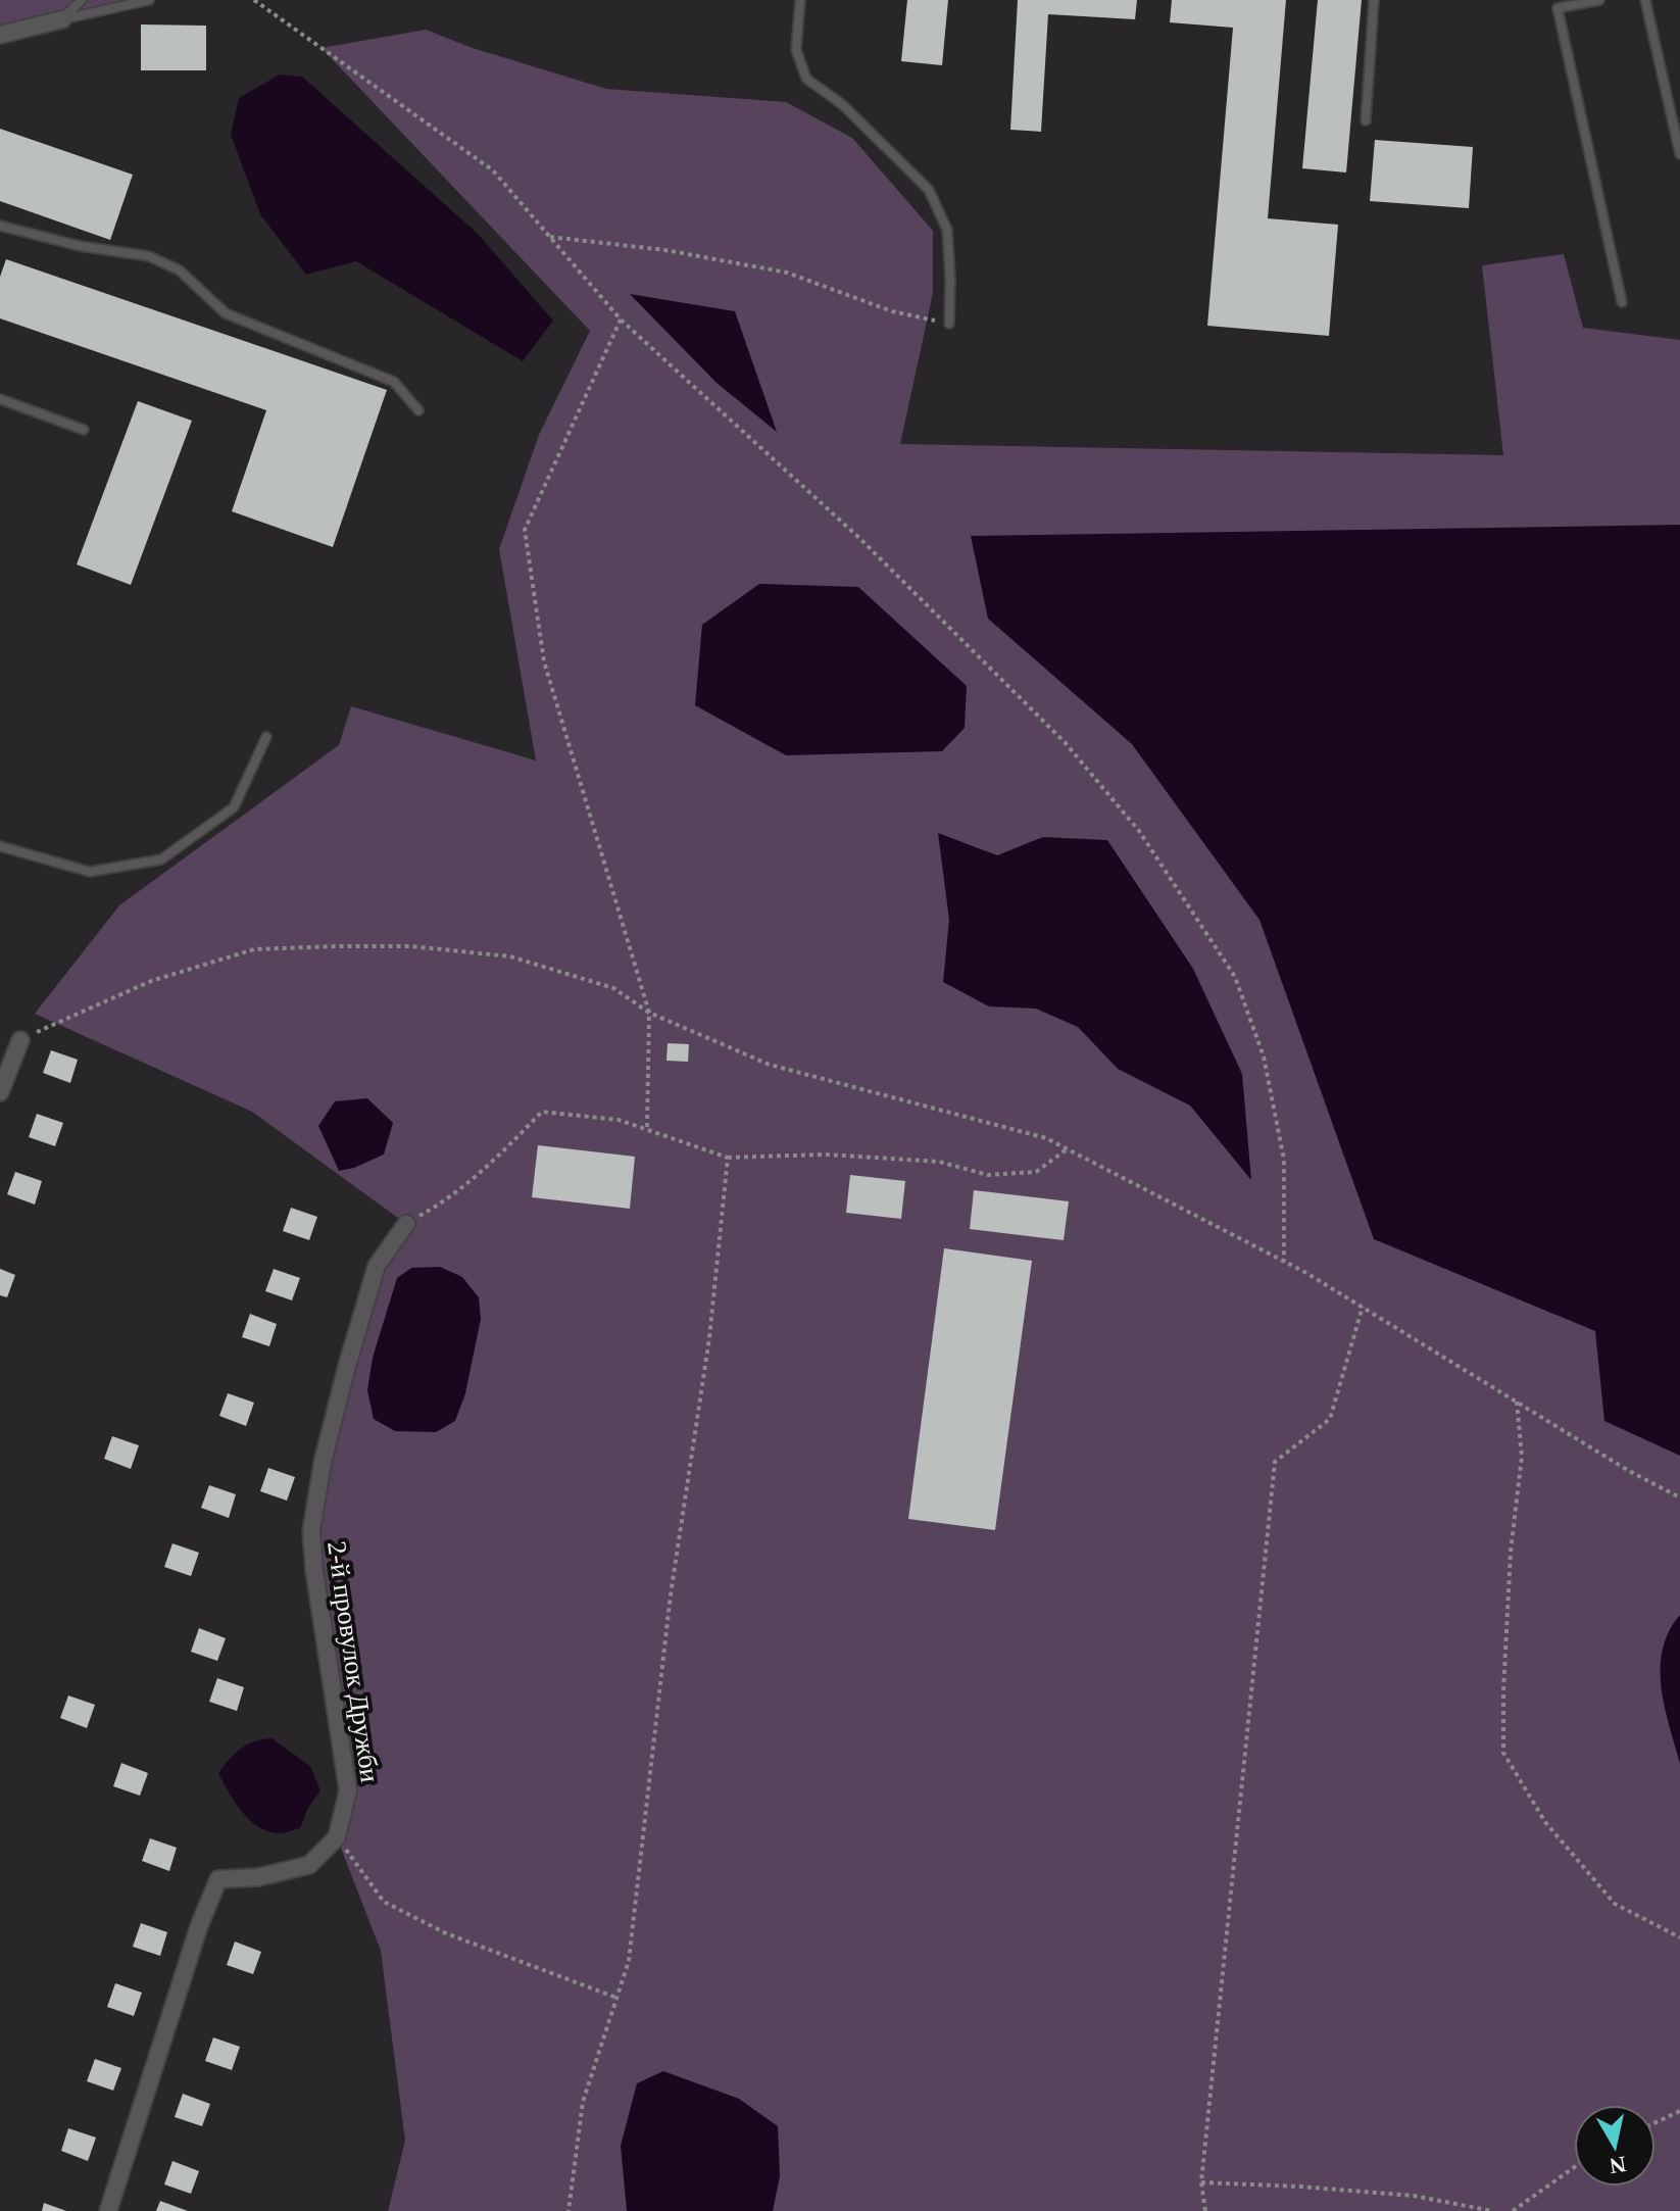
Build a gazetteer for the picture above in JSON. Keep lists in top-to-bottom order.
{
  "streets": {
    "street": ["2-й провулок Дружби"]
  },
  "north": "bottom"
}
